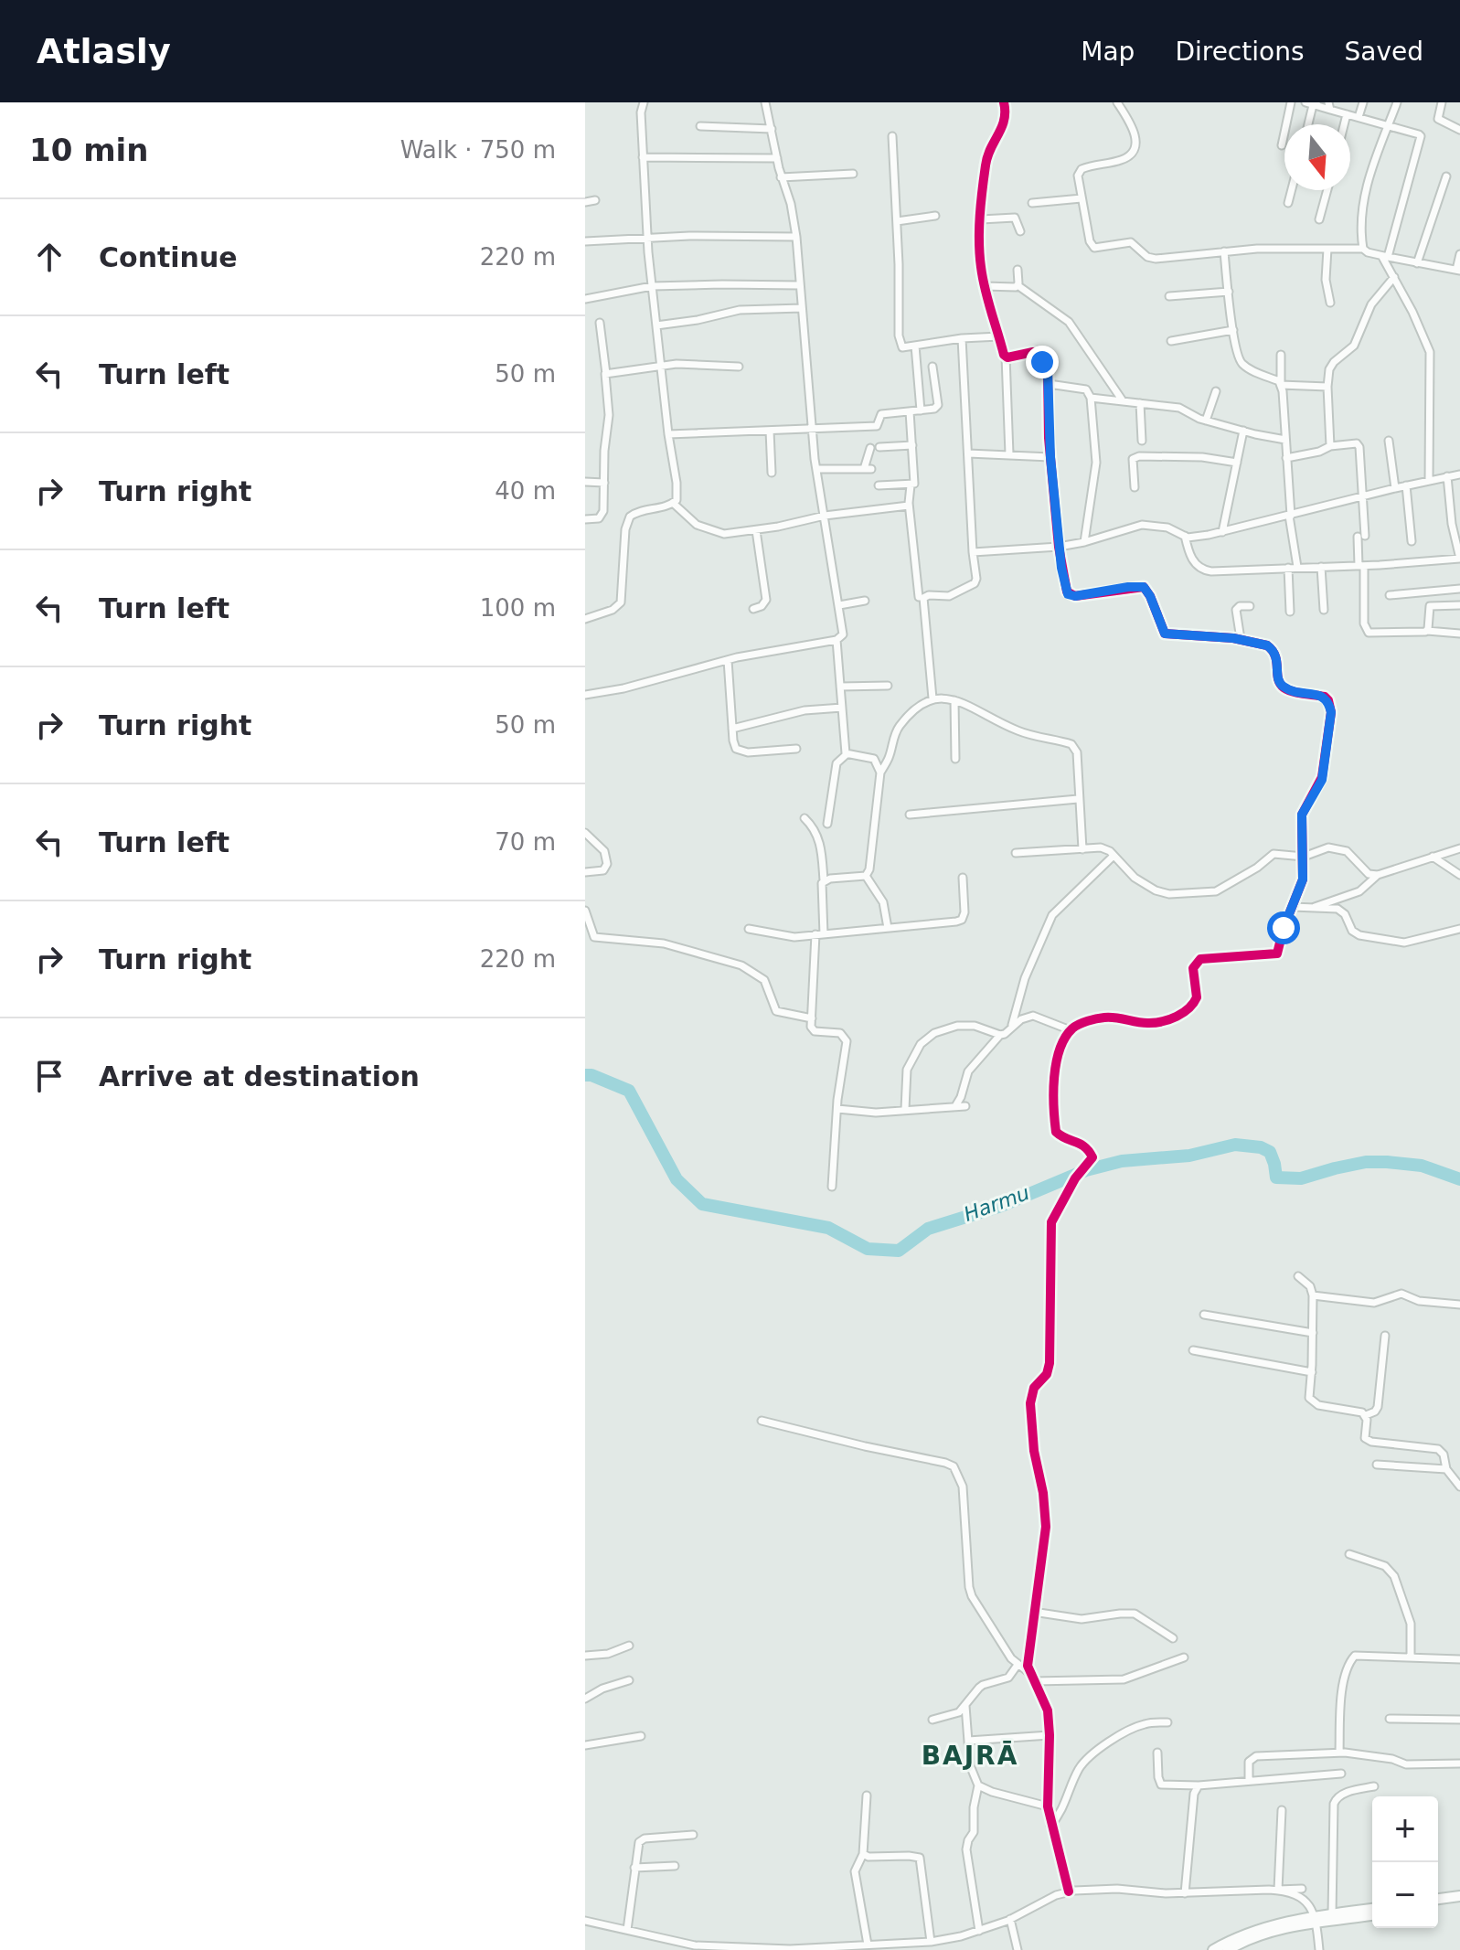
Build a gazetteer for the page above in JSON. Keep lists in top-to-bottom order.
{
  "districts": ["BAJRĀ"],
  "water": ["Harmu"],
  "north": "bottom",
  "page": {
    "header": "Atlasly",
    "nav": ["Map", "Directions", "Saved"],
    "heading": ["10 min", "Walk · 750 m"],
    "list": [
      ["Continue", "220 m"],
      ["Turn left", "50 m"],
      ["Turn right", "40 m"],
      ["Turn left", "100 m"],
      ["Turn right", "50 m"],
      ["Turn left", "70 m"],
      ["Turn right", "220 m"],
      "Arrive at destination"
    ],
    "map_buttons": ["+", "−"]
  }
}
